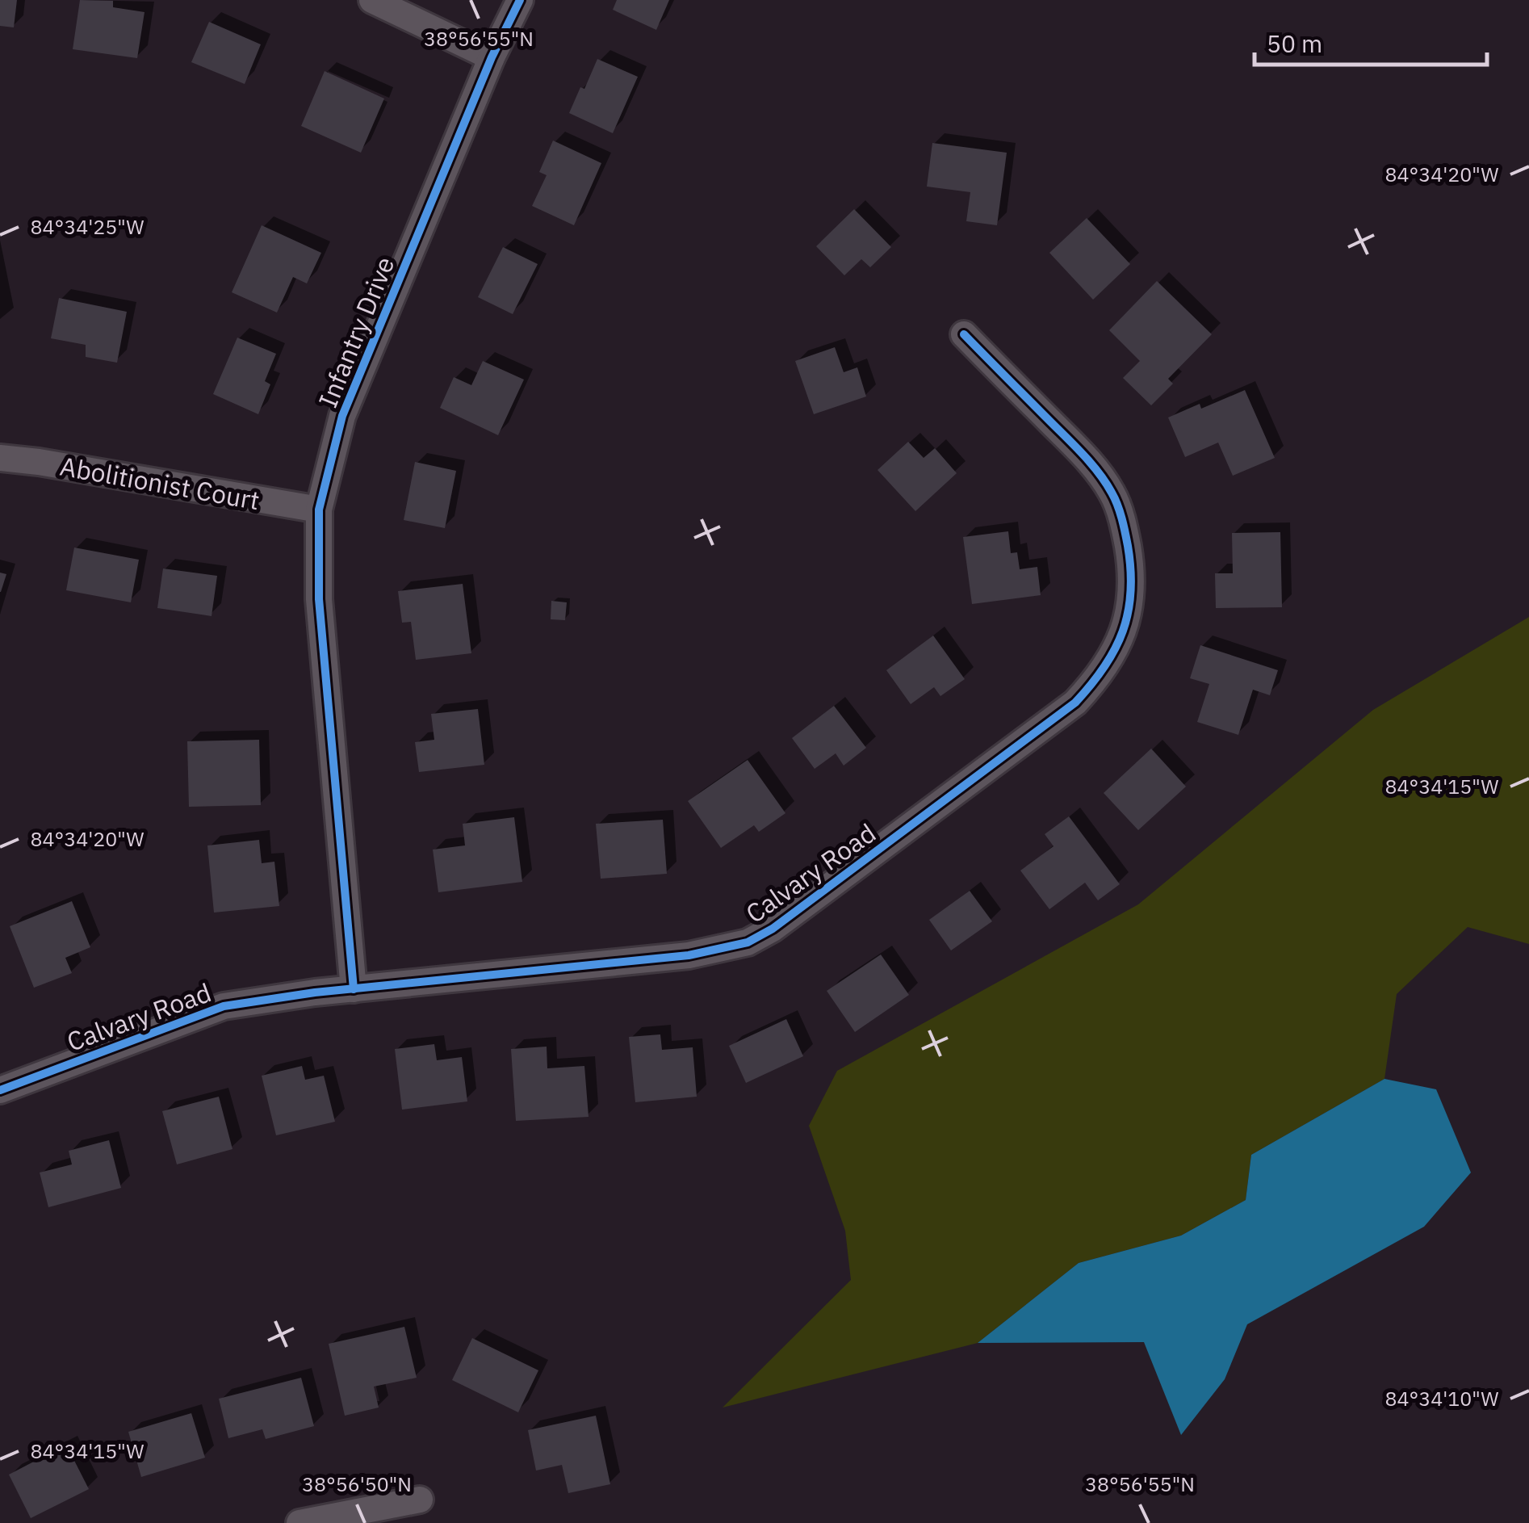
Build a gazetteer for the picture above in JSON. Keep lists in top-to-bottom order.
{
  "streets": {
    "street": ["Infantry Drive", "Abolitionist Court", "Calvary Road"]
  },
  "crossings": [
    ["Infantry Drive", "Abolitionist Court"],
    ["Infantry Drive", "Calvary Road"]
  ],
  "scale_bar": "50 m",
  "coordinates": [
    "38°56'55\"N",
    "84°34'20\"W",
    "84°34'25\"W",
    "84°34'15\"W",
    "84°34'10\"W",
    "38°56'50\"N"
  ]
}
